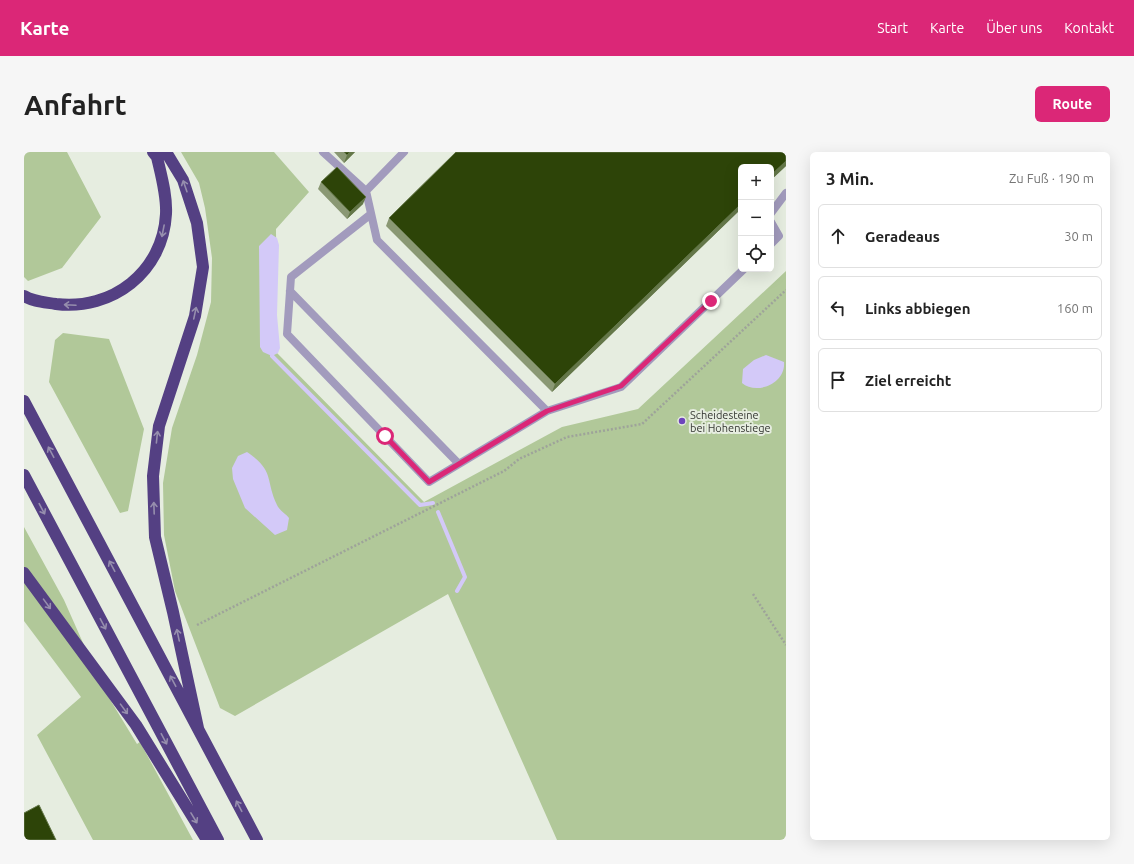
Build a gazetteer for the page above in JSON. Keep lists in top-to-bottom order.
{
  "places": ["Scheidesteine bei Hohenstiege"],
  "page": {
    "header": "Karte",
    "nav": [
      "Start",
      "Karte",
      "Über uns",
      "Kontakt"
    ],
    "buttons": "Route",
    "title": "Anfahrt",
    "heading": ["3 Min.", "Zu Fuß · 190 m"],
    "map_buttons": ["+", "−"],
    "list": [
      ["Geradeaus", "30 m"],
      ["Links abbiegen", "160 m"],
      "Ziel erreicht"
    ]
  }
}
